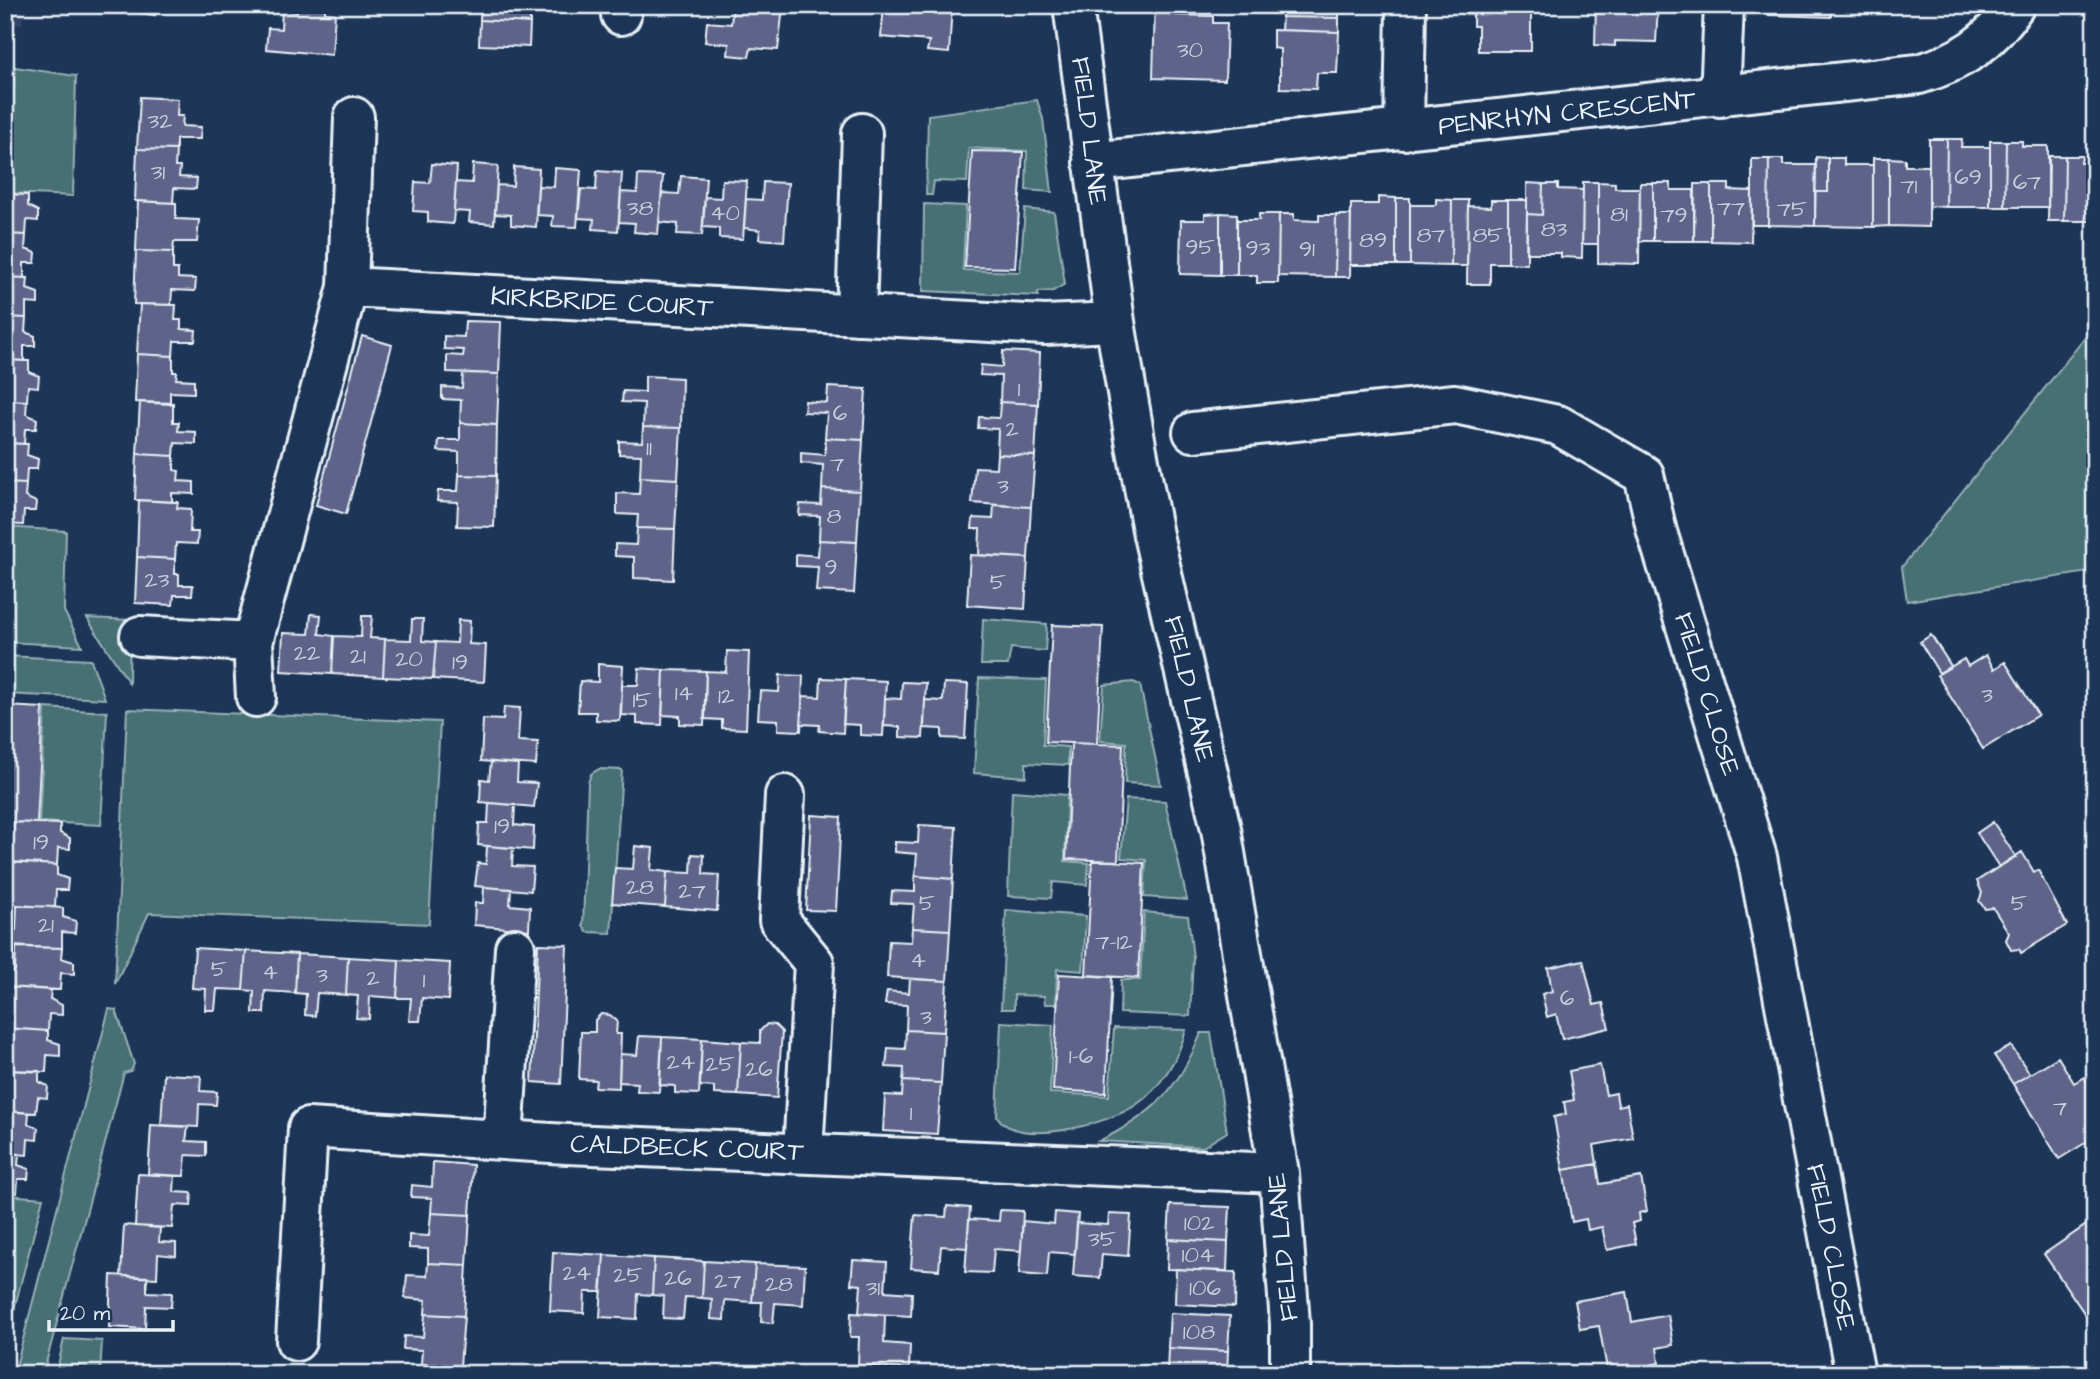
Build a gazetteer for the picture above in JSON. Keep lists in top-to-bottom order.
{
  "streets": {
    "street": [
      "PENRHYN CRESCENT",
      "FIELD LANE",
      "KIRKBRIDE COURT",
      "FIELD CLOSE",
      "CALDBECK COURT"
    ]
  },
  "crossings": [
    ["PENRHYN CRESCENT", "FIELD LANE"],
    ["FIELD LANE", "KIRKBRIDE COURT"],
    ["FIELD LANE", "CALDBECK COURT"]
  ],
  "house_numbers": [
    "30",
    "32",
    "31",
    "69",
    "67",
    "71",
    "38",
    "77",
    "75",
    "40",
    "81",
    "79",
    "83",
    "87",
    "85",
    "89",
    "95",
    "93",
    "91",
    "1",
    "6",
    "2",
    "11",
    "7",
    "3",
    "8",
    "9",
    "23",
    "5",
    "22",
    "21",
    "20",
    "19",
    "14",
    "3",
    "12",
    "15",
    "19",
    "19",
    "28",
    "27",
    "5",
    "5",
    "21",
    "7-12",
    "4",
    "5",
    "4",
    "3",
    "2",
    "1",
    "6",
    "3",
    "1-6",
    "24",
    "25",
    "26",
    "7",
    "1",
    "102",
    "35",
    "104",
    "24",
    "25",
    "26",
    "27",
    "28",
    "31",
    "106",
    "108"
  ],
  "scale_bar": "20 m"
}
